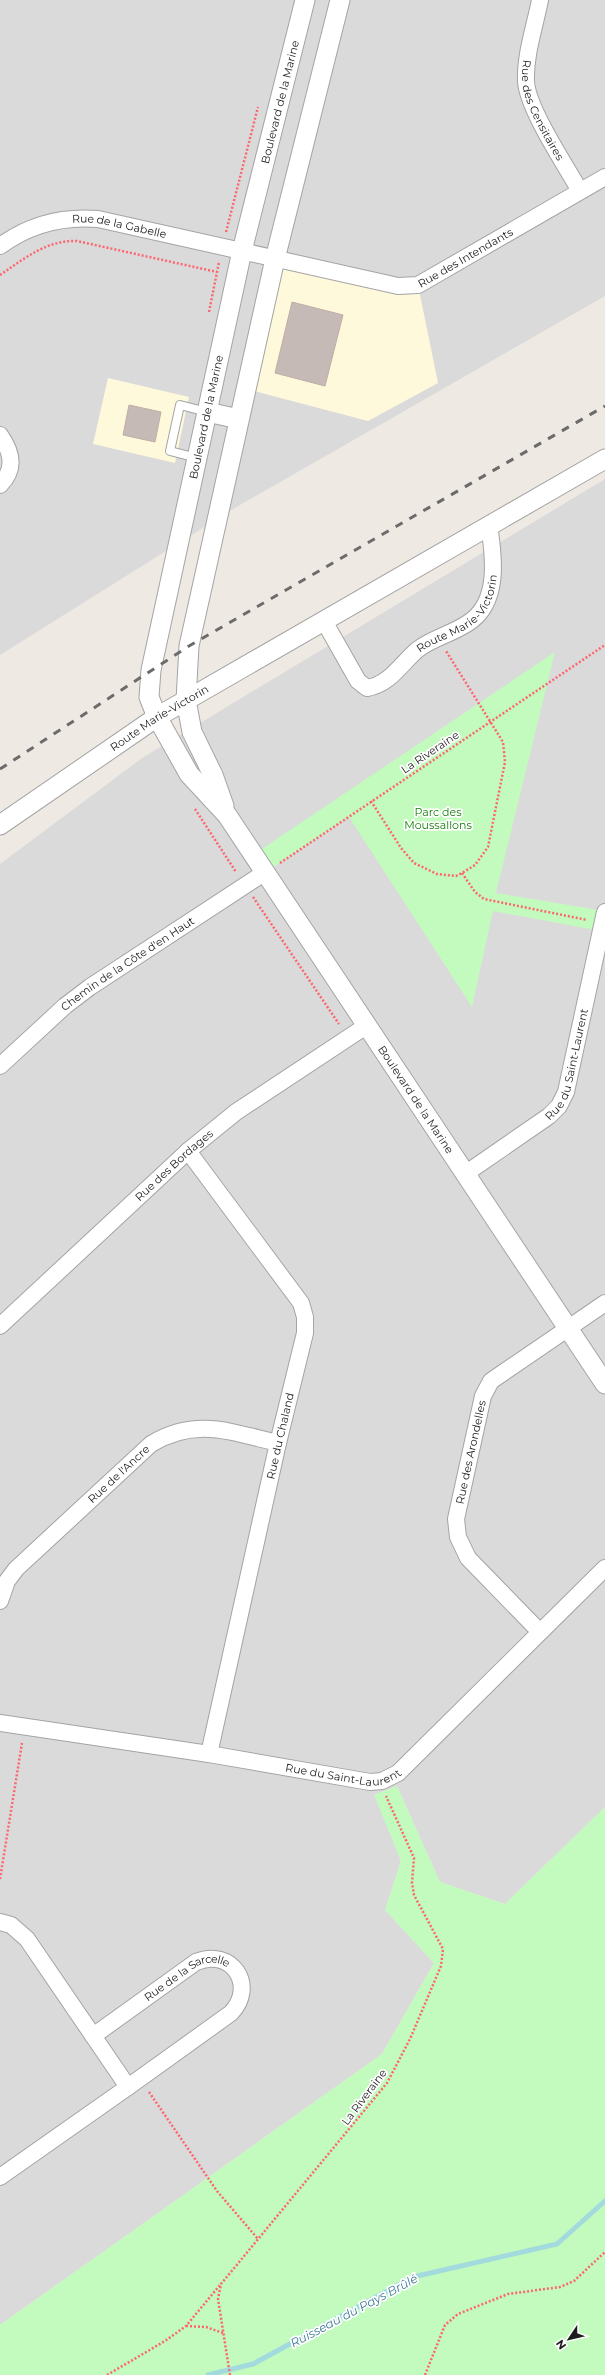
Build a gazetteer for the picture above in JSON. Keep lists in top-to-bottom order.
{
  "streets": {
    "street": [
      "Boulevard de la Marine",
      "Rue des Censitaires",
      "Rue de la Gabelle",
      "Rue des Intendants",
      "Route Marie-Victorin",
      "Chemin de la Côte d'en Haut",
      "Rue du Saint-Laurent",
      "Rue des Bordages",
      "Rue du Chaland",
      "Rue des Arondelles",
      "Rue de l'Ancre",
      "Rue de la Sarcelle"
    ],
    "path": ["La Riveraine"]
  },
  "crossings": [
    ["Boulevard de la Marine", "Rue de la Gabelle"],
    ["Boulevard de la Marine", "Rue des Intendants"],
    ["Boulevard de la Marine", "Route Marie-Victorin"],
    ["Boulevard de la Marine", "La Riveraine"],
    ["Boulevard de la Marine", "Chemin de la Côte d'en Haut"],
    ["Boulevard de la Marine", "Rue du Saint-Laurent"],
    ["Boulevard de la Marine", "Rue des Bordages"],
    ["Boulevard de la Marine", "Rue des Arondelles"],
    ["Rue des Censitaires", "Rue des Intendants"],
    ["Rue de la Gabelle", "Rue des Intendants"],
    ["La Riveraine", "Chemin de la Côte d'en Haut"],
    ["La Riveraine", "Rue du Saint-Laurent"],
    ["Rue du Saint-Laurent", "Rue du Chaland"],
    ["Rue du Saint-Laurent", "Rue des Arondelles"],
    ["Rue des Bordages", "Rue du Chaland"],
    ["Rue du Chaland", "Rue de l'Ancre"]
  ],
  "water": ["Ruisseau du Pays Brûlé"],
  "parks": ["Parc des Moussallons"],
  "north": "bottom left"
}
